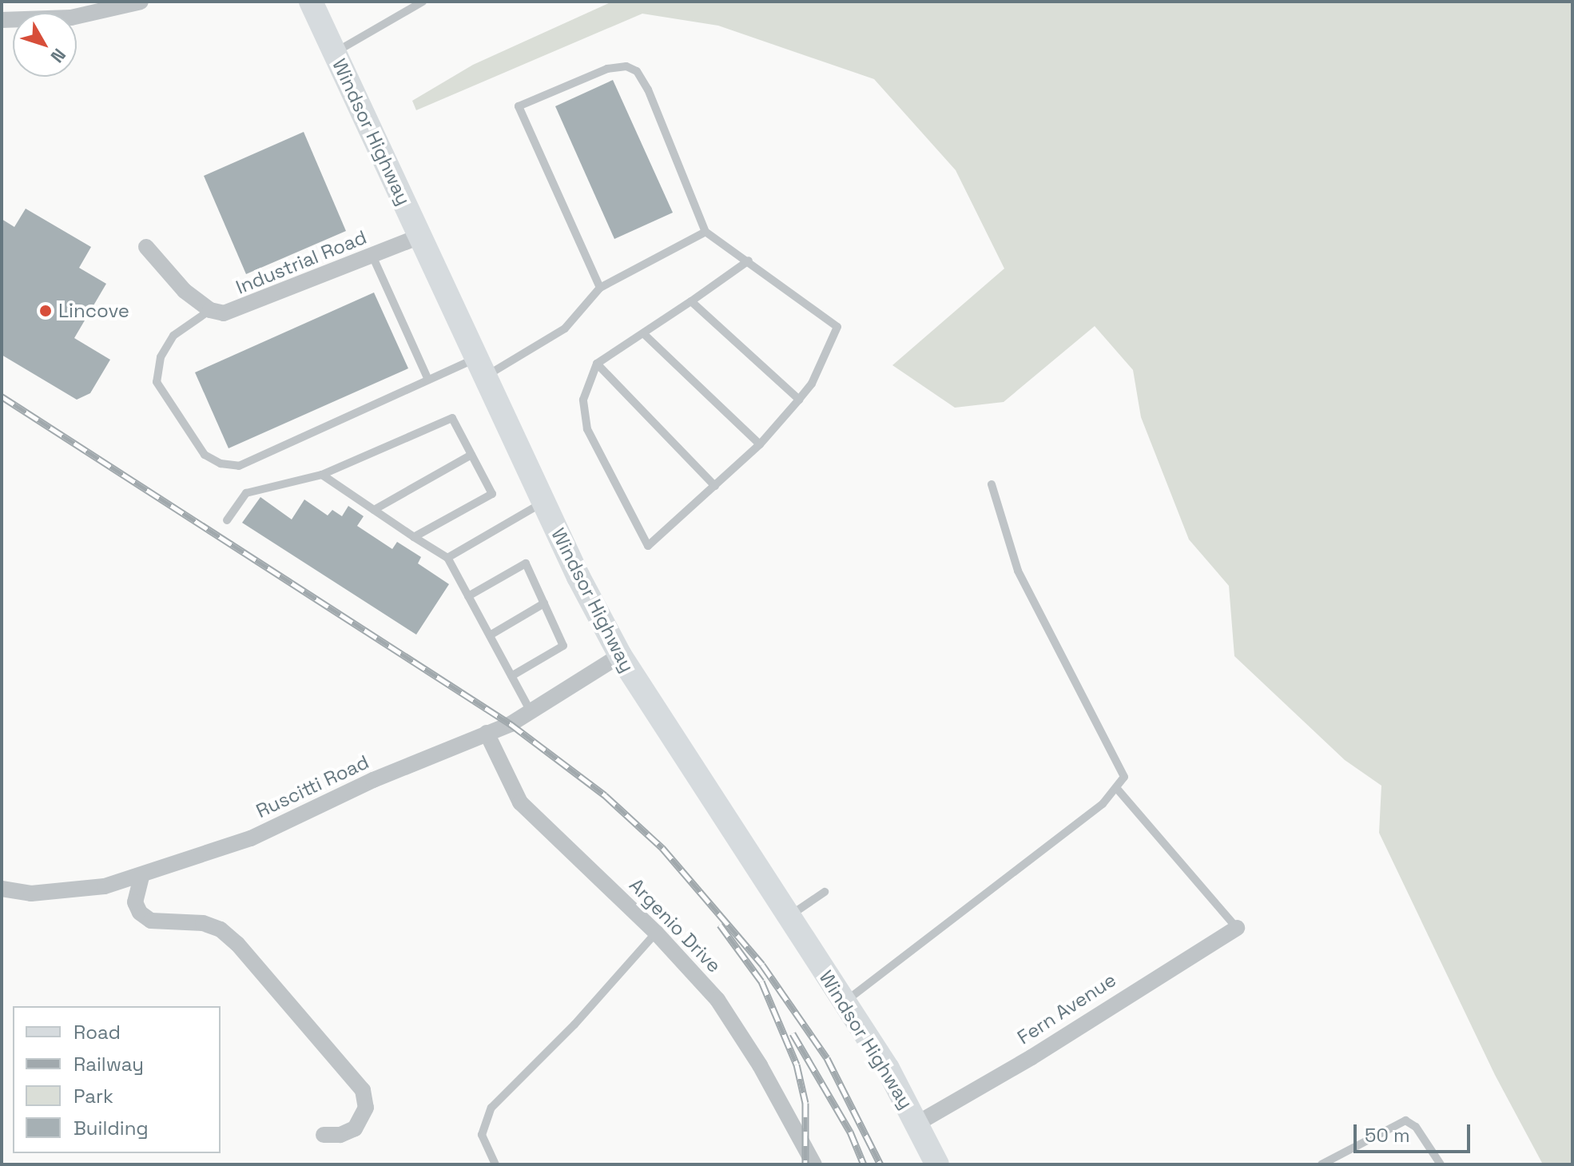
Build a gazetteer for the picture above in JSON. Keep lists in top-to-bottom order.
{
  "streets": {
    "main road": ["Windsor Highway"],
    "street": [
      "Industrial Road",
      "Ruscitti Road",
      "Argenio Drive",
      "Fern Avenue"
    ]
  },
  "crossings": [
    ["Windsor Highway", "Industrial Road"],
    ["Windsor Highway", "Ruscitti Road"],
    ["Windsor Highway", "Fern Avenue"],
    ["Ruscitti Road", "Argenio Drive"]
  ],
  "places": ["Lincove"],
  "legend": [
    "Road",
    "Railway",
    "Park",
    "Building"
  ],
  "scale_bar": "50 m",
  "north": "bottom right"
}
